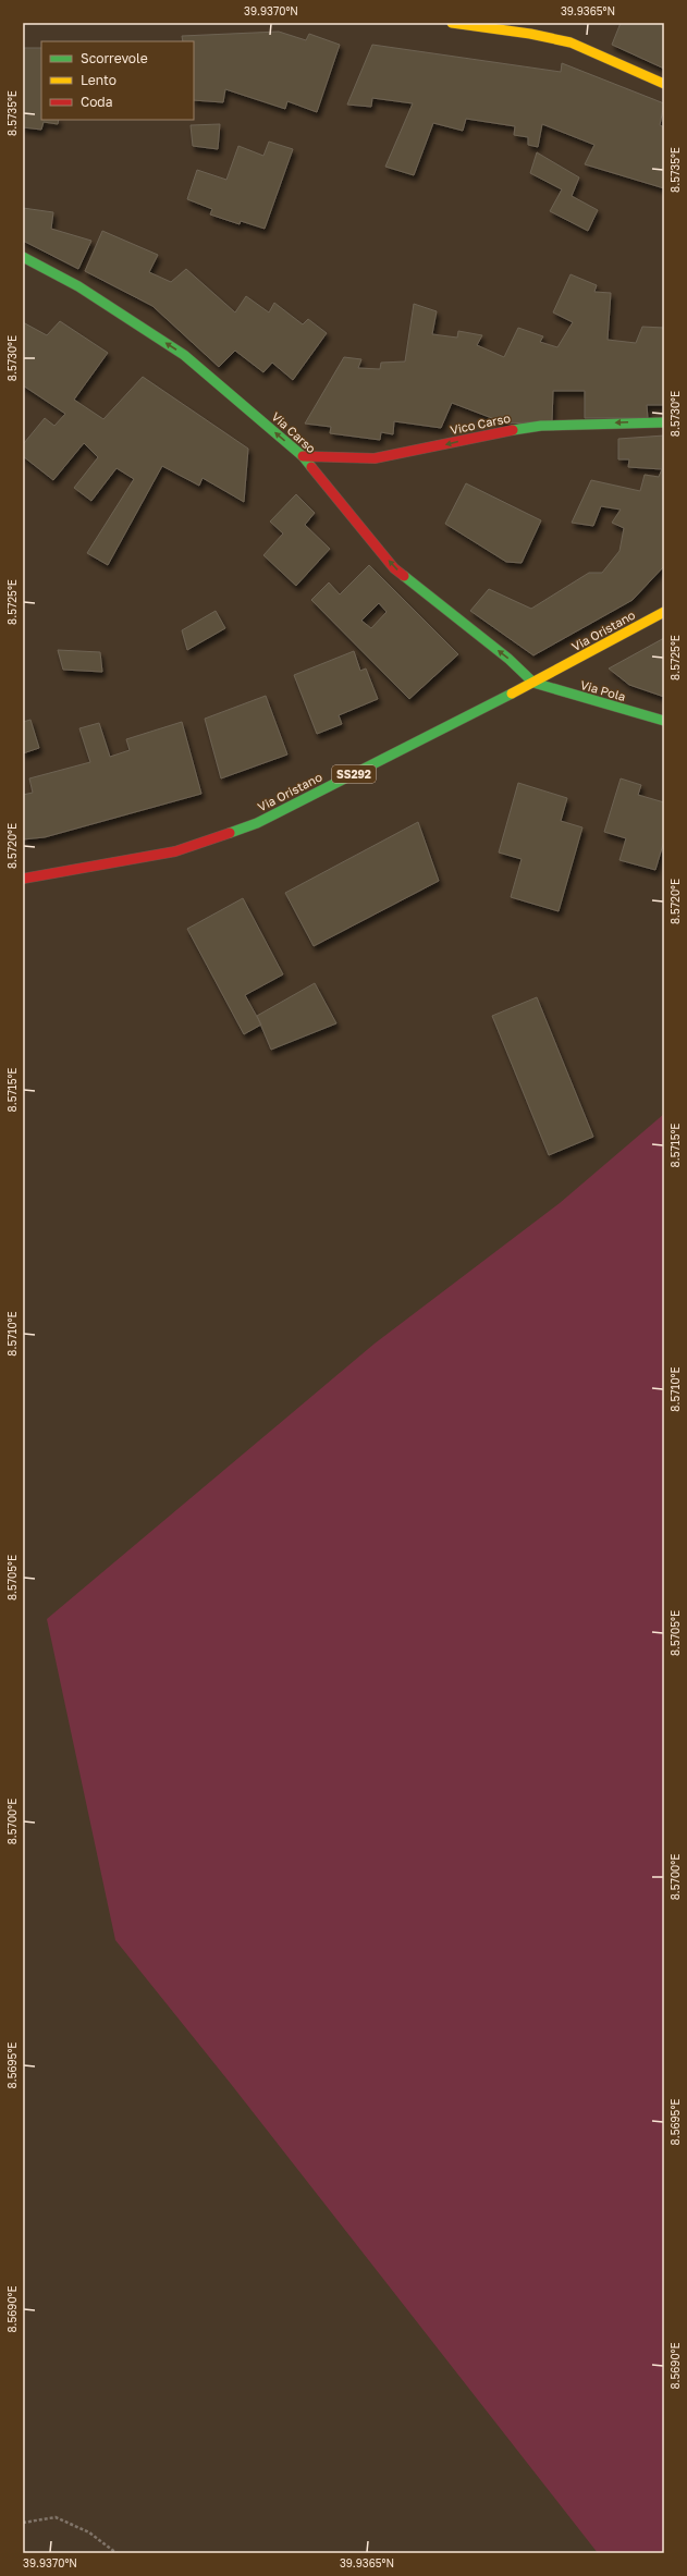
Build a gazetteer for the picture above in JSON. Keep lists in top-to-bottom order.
{
  "streets": {
    "street": [
      "Vico Carso",
      "Via Carso",
      "Via Oristano",
      "Via Pola",
      "SS292"
    ]
  },
  "crossings": [
    ["Vico Carso", "Via Carso"],
    ["Via Carso", "Via Oristano"],
    ["Via Carso", "Via Pola"],
    ["Via Oristano", "Via Pola"]
  ],
  "one_way": ["Vico Carso", "Via Carso"],
  "legend": ["Scorrevole", "Lento", "Coda"],
  "coordinates": [
    "39.9370°N",
    "39.9365°N",
    "8.5735°E",
    "8.5730°E",
    "8.5725°E",
    "8.5720°E",
    "8.5715°E",
    "8.5710°E",
    "8.5705°E",
    "8.5700°E",
    "8.5695°E",
    "8.5690°E"
  ]
}
